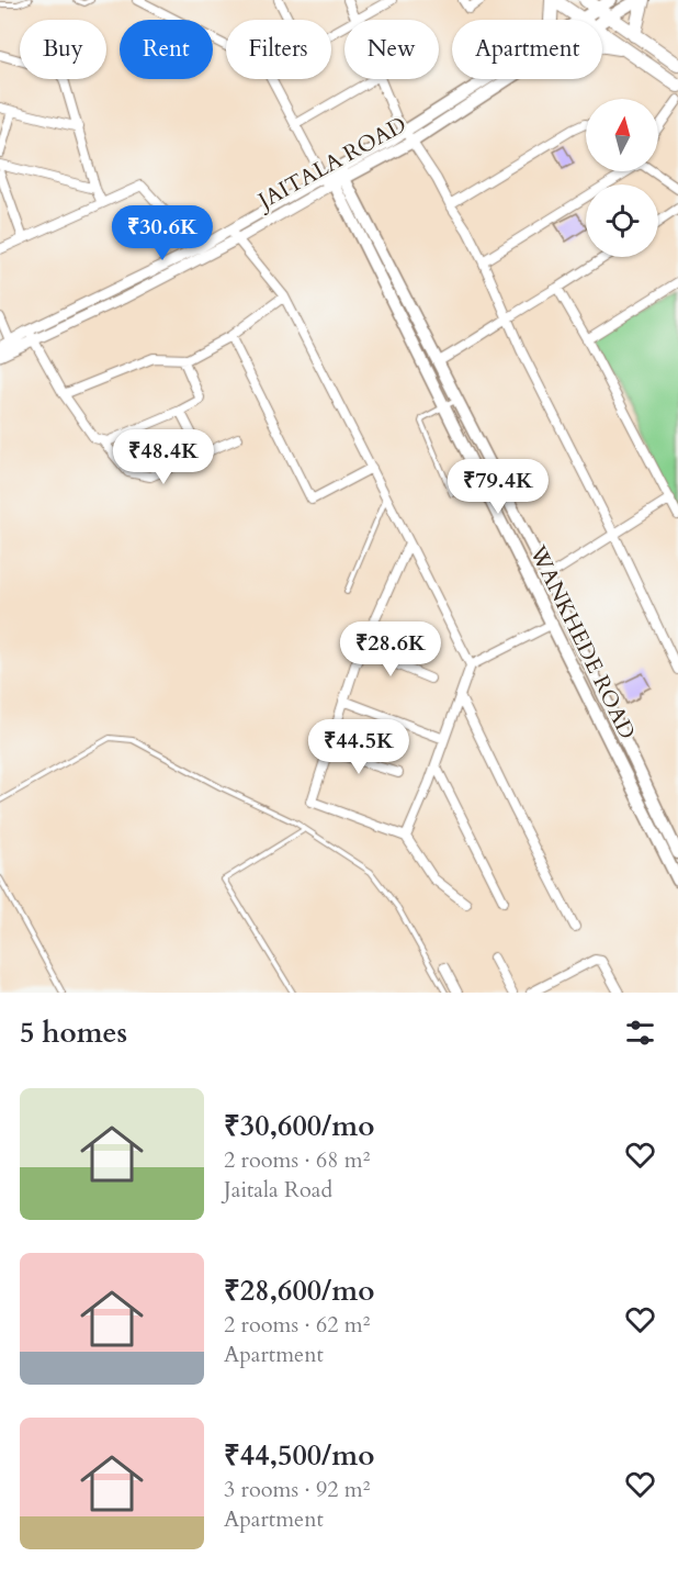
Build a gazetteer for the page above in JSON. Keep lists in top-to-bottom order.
{
  "streets": {
    "main road": ["JAITALA ROAD", "WANKHEDE ROAD"]
  },
  "crossings": [
    ["JAITALA ROAD", "WANKHEDE ROAD"]
  ],
  "north": "top",
  "page": {
    "chip": [
      "Buy",
      "Rent",
      "Filters",
      "New",
      "Apartment"
    ],
    "price": [
      "₹30.6K",
      "₹48.4K",
      "₹79.4K",
      "₹28.6K",
      "₹44.5K"
    ],
    "heading": "5 homes",
    "list": [
      {
        "name": "₹30,600/mo",
        "note": "2 rooms · 68 m² · Jaitala Road"
      },
      {
        "name": "₹28,600/mo",
        "note": "2 rooms · 62 m² · Apartment"
      },
      {
        "name": "₹44,500/mo",
        "note": "3 rooms · 92 m² · Apartment"
      }
    ]
  }
}
